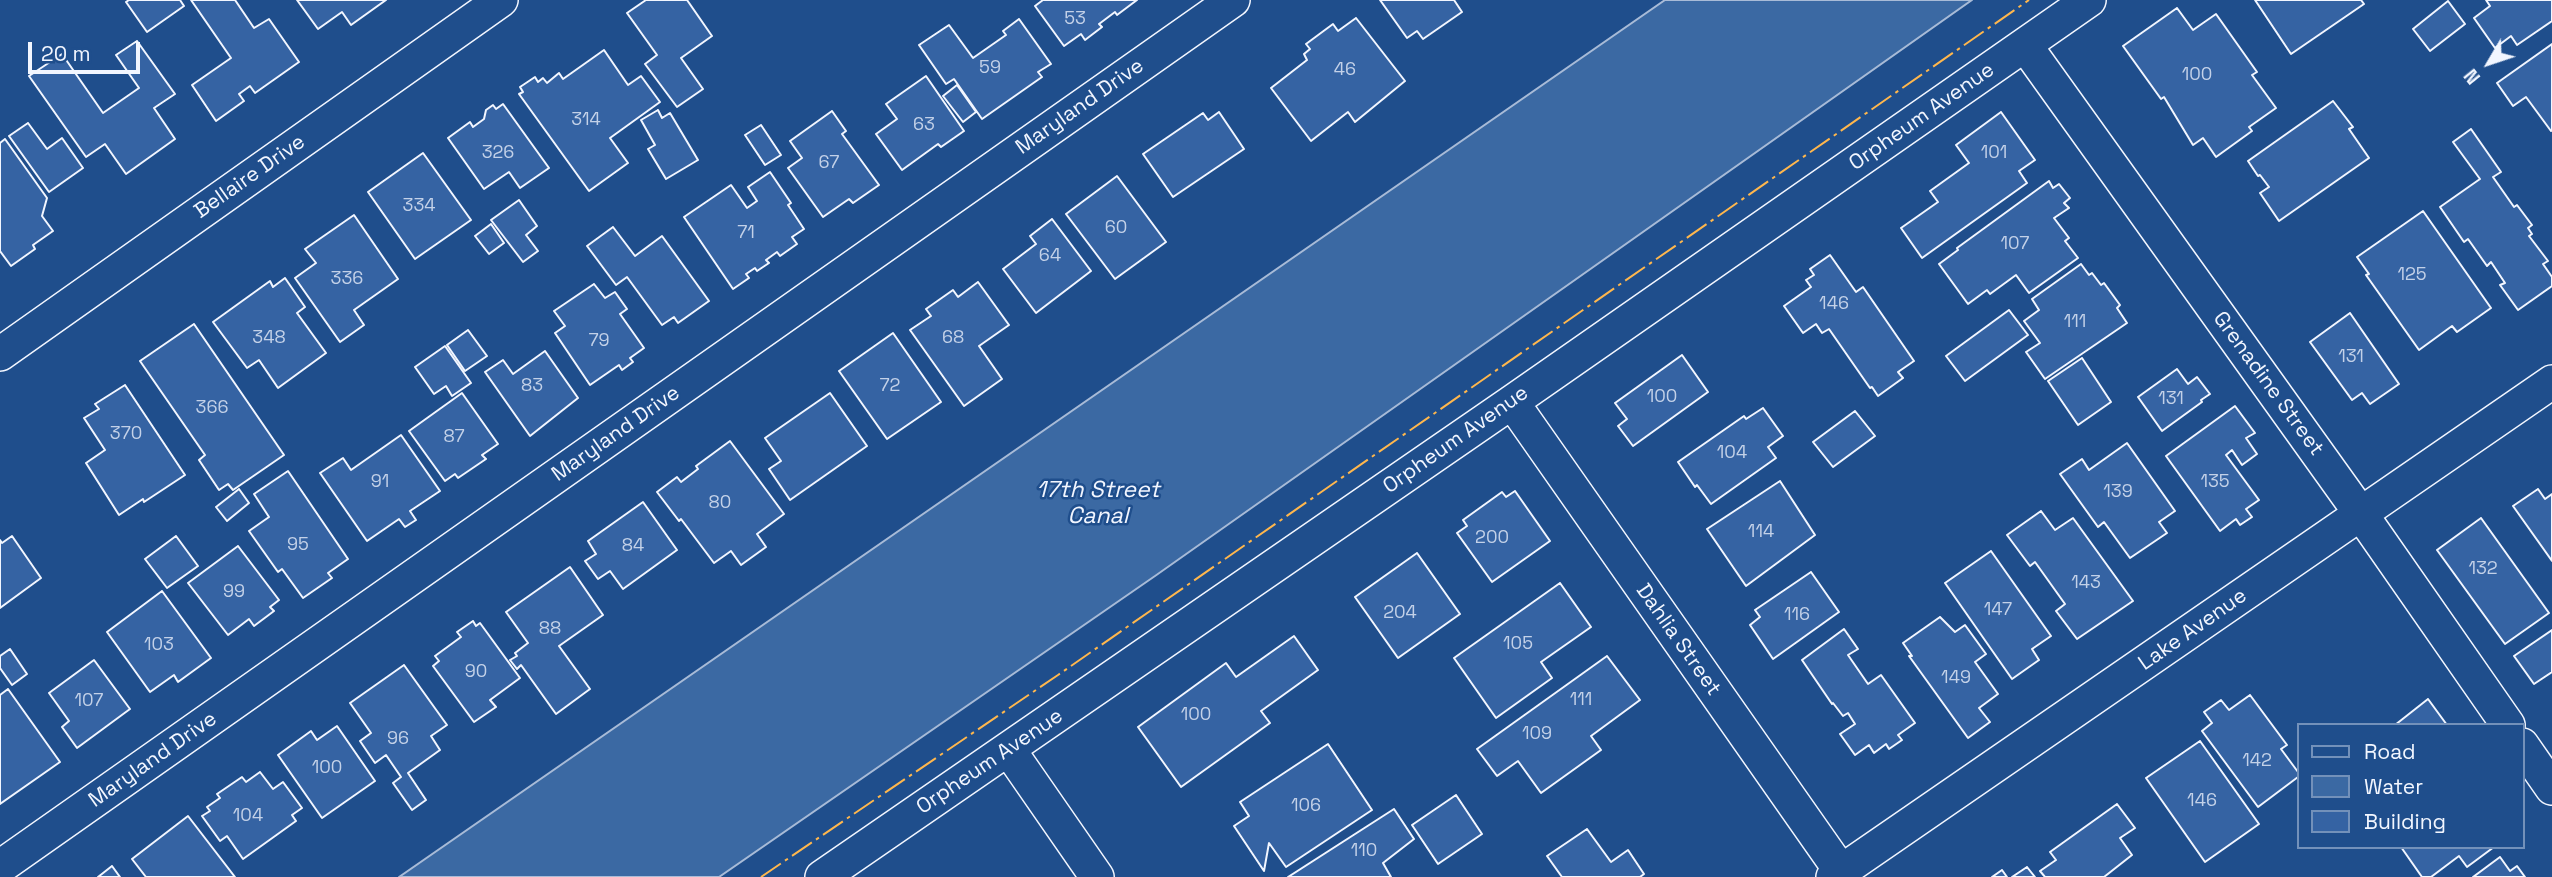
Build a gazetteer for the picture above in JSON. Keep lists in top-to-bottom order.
{
  "streets": {
    "street": [
      "Maryland Drive",
      "Orpheum Avenue",
      "Bellaire Drive",
      "Grenadine Street",
      "Lake Avenue",
      "Dahlia Street"
    ]
  },
  "crossings": [
    ["Orpheum Avenue", "Grenadine Street"],
    ["Orpheum Avenue", "Dahlia Street"],
    ["Grenadine Street", "Lake Avenue"],
    ["Lake Avenue", "Dahlia Street"]
  ],
  "water": ["17th Street Canal"],
  "house_numbers": [
    "53",
    "59",
    "46",
    "100",
    "314",
    "63",
    "326",
    "101",
    "67",
    "334",
    "60",
    "71",
    "107",
    "64",
    "125",
    "336",
    "146",
    "111",
    "348",
    "68",
    "79",
    "131",
    "83",
    "72",
    "100",
    "131",
    "366",
    "370",
    "87",
    "104",
    "91",
    "135",
    "139",
    "80",
    "114",
    "200",
    "95",
    "84",
    "132",
    "143",
    "99",
    "147",
    "204",
    "116",
    "88",
    "105",
    "103",
    "90",
    "149",
    "111",
    "107",
    "100",
    "109",
    "96",
    "142",
    "100",
    "146",
    "106",
    "104",
    "110"
  ],
  "legend": ["Road", "Water", "Building"],
  "scale_bar": "20 m",
  "north": "bottom left"
}
